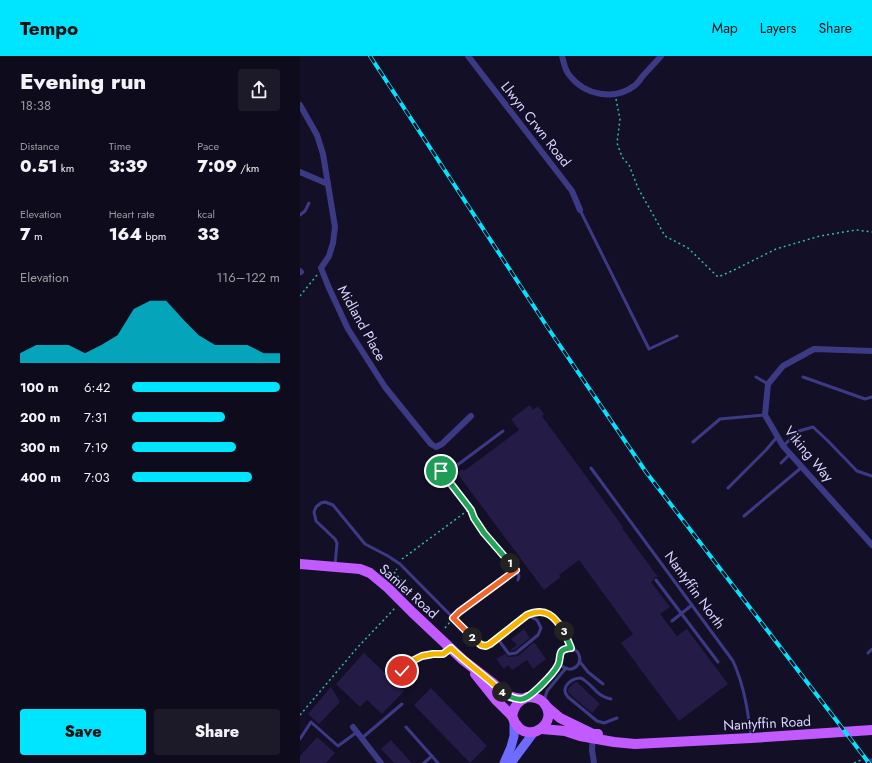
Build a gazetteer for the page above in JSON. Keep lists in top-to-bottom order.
{
  "streets": {
    "main road": ["Samlet Road", "Nantyffin Road"],
    "street": ["Llwyn Crwn Road", "Midland Place", "Viking Way"],
    "lane": ["Nantyffin North"]
  },
  "crossings": [
    ["Nantyffin North", "Nantyffin Road"],
    ["Samlet Road", "Nantyffin Road"]
  ],
  "page": {
    "header": "Tempo",
    "nav": ["Map", "Layers", "Share"],
    "heading": ["Evening run", "18:38"],
    "stats": [
      ["Distance", "0.51 km"],
      ["Time", "3:39"],
      ["Pace", "7:09 /km"],
      ["Elevation", "7 m"],
      ["Heart rate", "164 bpm"],
      ["kcal", "33"]
    ],
    "chart": ["Elevation", "116–122 m"],
    "list": [
      {
        "name": "100 m",
        "note": "6:42"
      },
      {
        "name": "200 m",
        "note": "7:31"
      },
      {
        "name": "300 m",
        "note": "7:19"
      },
      {
        "name": "400 m",
        "note": "7:03"
      }
    ],
    "pins": [
      "1",
      "3",
      "2",
      "4"
    ],
    "buttons": ["Save", "Share"]
  }
}
